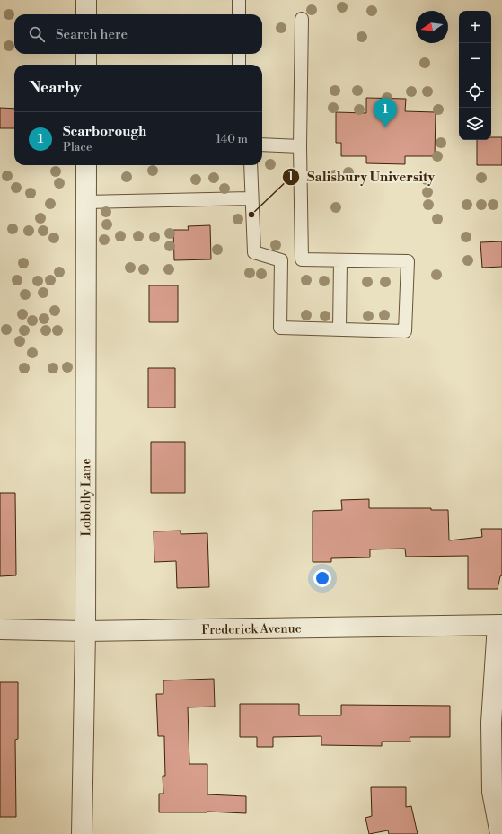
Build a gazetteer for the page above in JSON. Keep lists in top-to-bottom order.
{
  "streets": {
    "street": ["Loblolly Lane", "Frederick Avenue"]
  },
  "crossings": [
    ["Loblolly Lane", "Frederick Avenue"]
  ],
  "places": ["Salisbury University"],
  "north": "left",
  "page": {
    "map_buttons": ["+", "−"],
    "search": "Search here",
    "heading": "Nearby",
    "pins": "1",
    "list": [
      {
        "mark": "1",
        "name": "Scarborough",
        "note": "Place",
        "value": "140 m"
      }
    ]
  }
}
